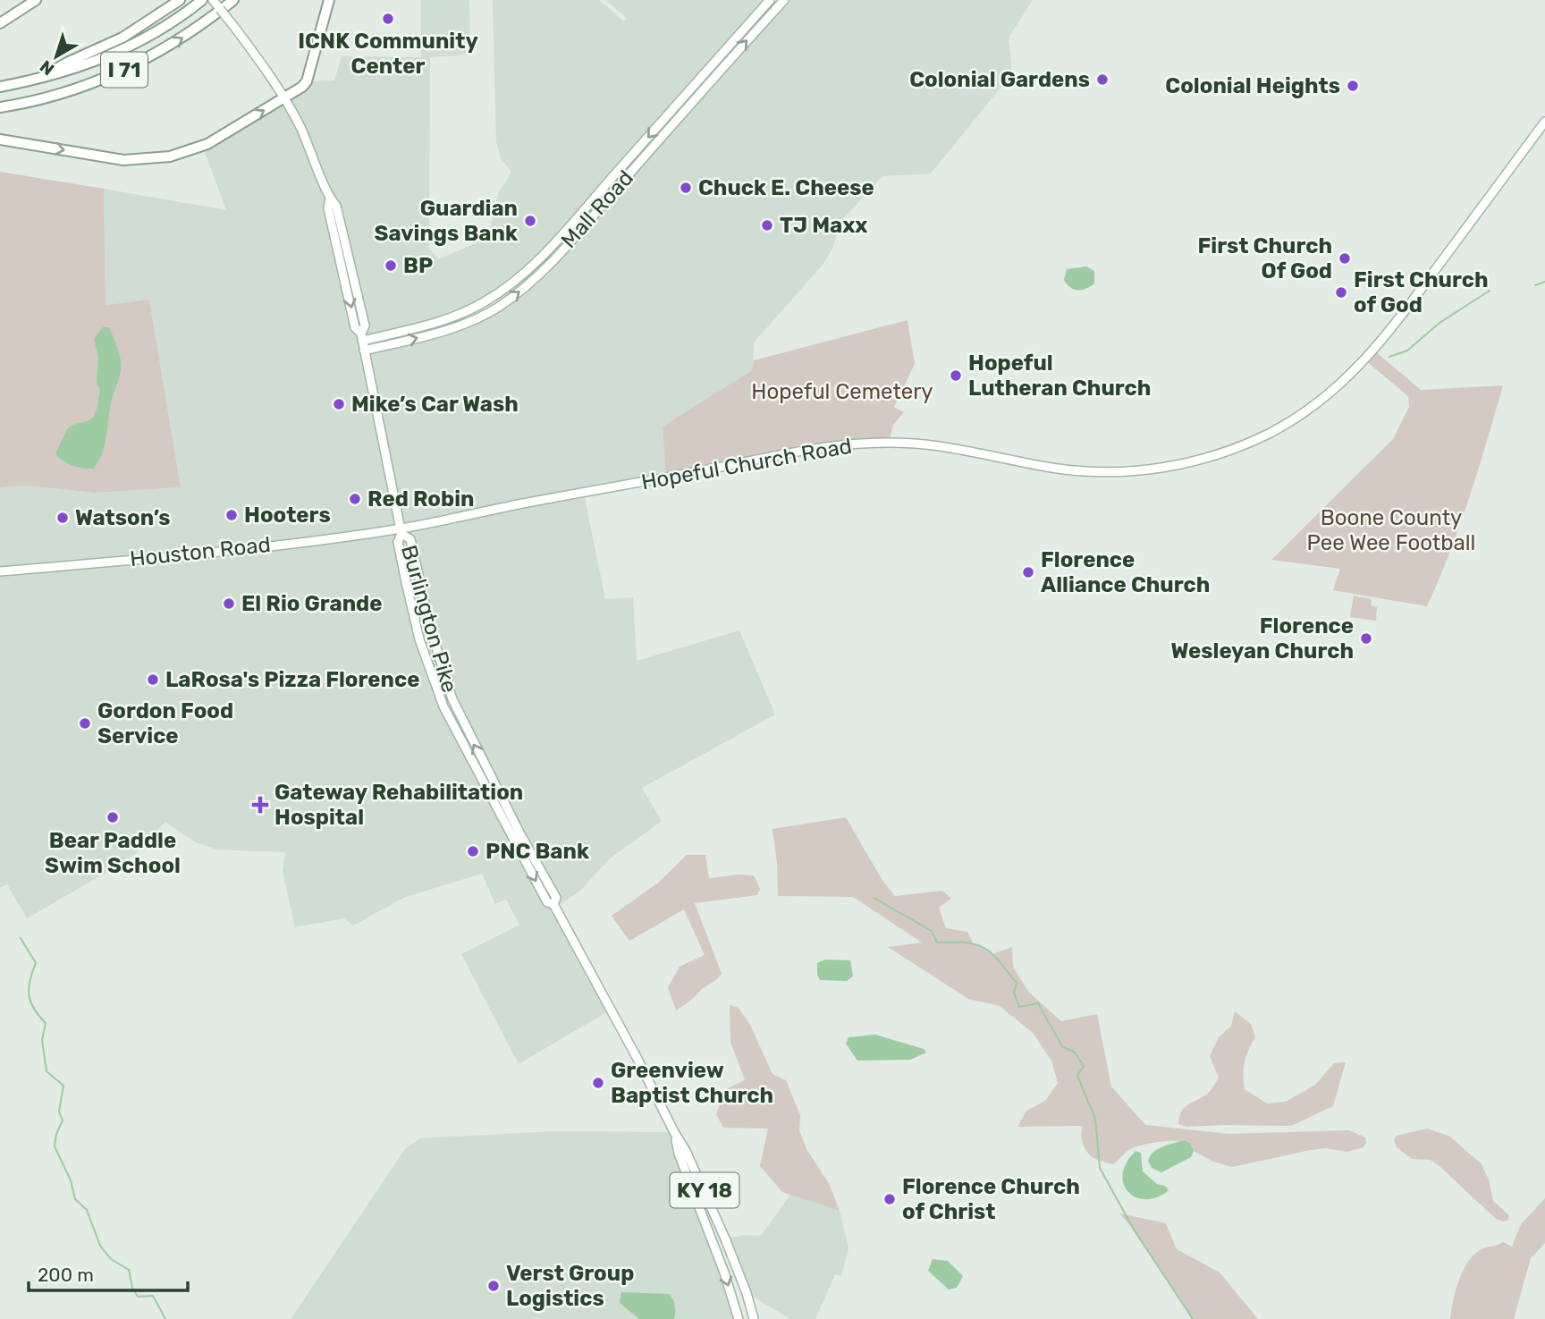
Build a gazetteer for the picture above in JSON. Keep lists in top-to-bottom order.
{
  "streets": {
    "highway": ["I 71"],
    "main road": [
      "Mall Road",
      "Hopeful Church Road",
      "Houston Road",
      "Burlington Pike",
      "KY 18"
    ]
  },
  "crossings": [
    ["Mall Road", "Burlington Pike"],
    ["Hopeful Church Road", "Houston Road"],
    ["Hopeful Church Road", "Burlington Pike"],
    ["Houston Road", "Burlington Pike"]
  ],
  "parks": ["Hopeful Cemetery", "Boone County Pee Wee Football"],
  "places": {
    "other": [
      "ICNK Community Center",
      "Colonial Gardens",
      "Colonial Heights",
      "Chuck E. Cheese",
      "Guardian Savings Bank",
      "TJ Maxx",
      "First Church Of God",
      "BP",
      "First Church of God",
      "Hopeful Lutheran Church",
      "Mike’s Car Wash",
      "Red Robin",
      "Hooters",
      "Watson’s",
      "Florence Alliance Church",
      "El Rio Grande",
      "Florence Wesleyan Church",
      "LaRosa's Pizza Florence",
      "Gordon Food Service",
      "Bear Paddle Swim School",
      "PNC Bank",
      "Greenview Baptist Church",
      "Florence Church of Christ",
      "Verst Group Logistics"
    ],
    "health": ["Gateway Rehabilitation Hospital"]
  },
  "scale_bar": "200 m",
  "north": "bottom left"
}
